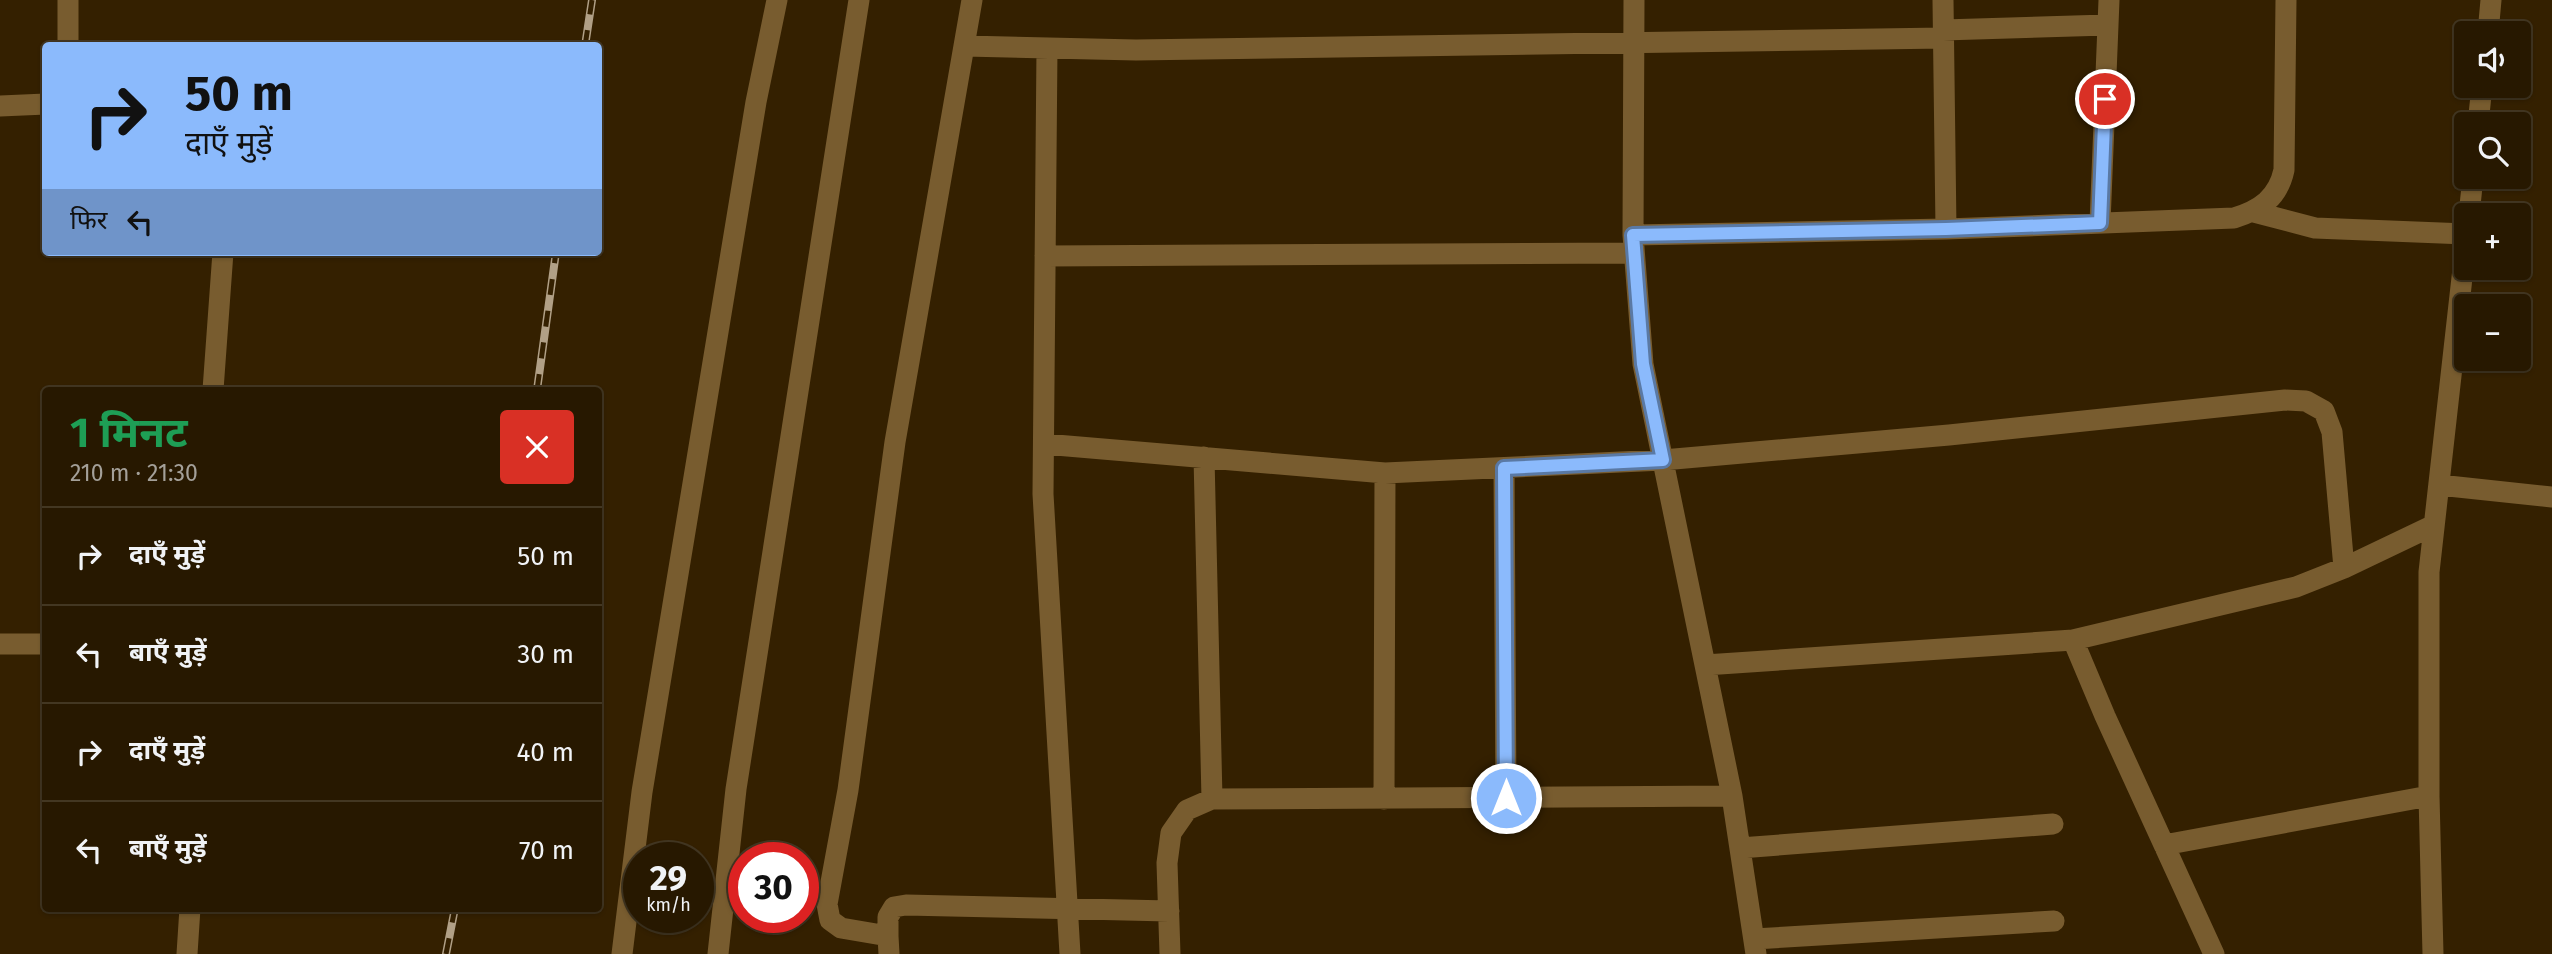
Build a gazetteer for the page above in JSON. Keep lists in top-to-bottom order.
{
  "page": {
    "map_buttons": ["+", "−"],
    "turn": ["50 m", "दाएँ मुड़ें"],
    "then": "फिर",
    "heading": ["1 मिनट", "210 m · 21:30"],
    "list": [
      {
        "name": "दाएँ मुड़ें",
        "value": "50 m"
      },
      {
        "name": "बाएँ मुड़ें",
        "value": "30 m"
      },
      {
        "name": "दाएँ मुड़ें",
        "value": "40 m"
      },
      {
        "name": "बाएँ मुड़ें",
        "value": "70 m"
      }
    ],
    "speed": "29 km/h",
    "limit": "30"
  }
}
